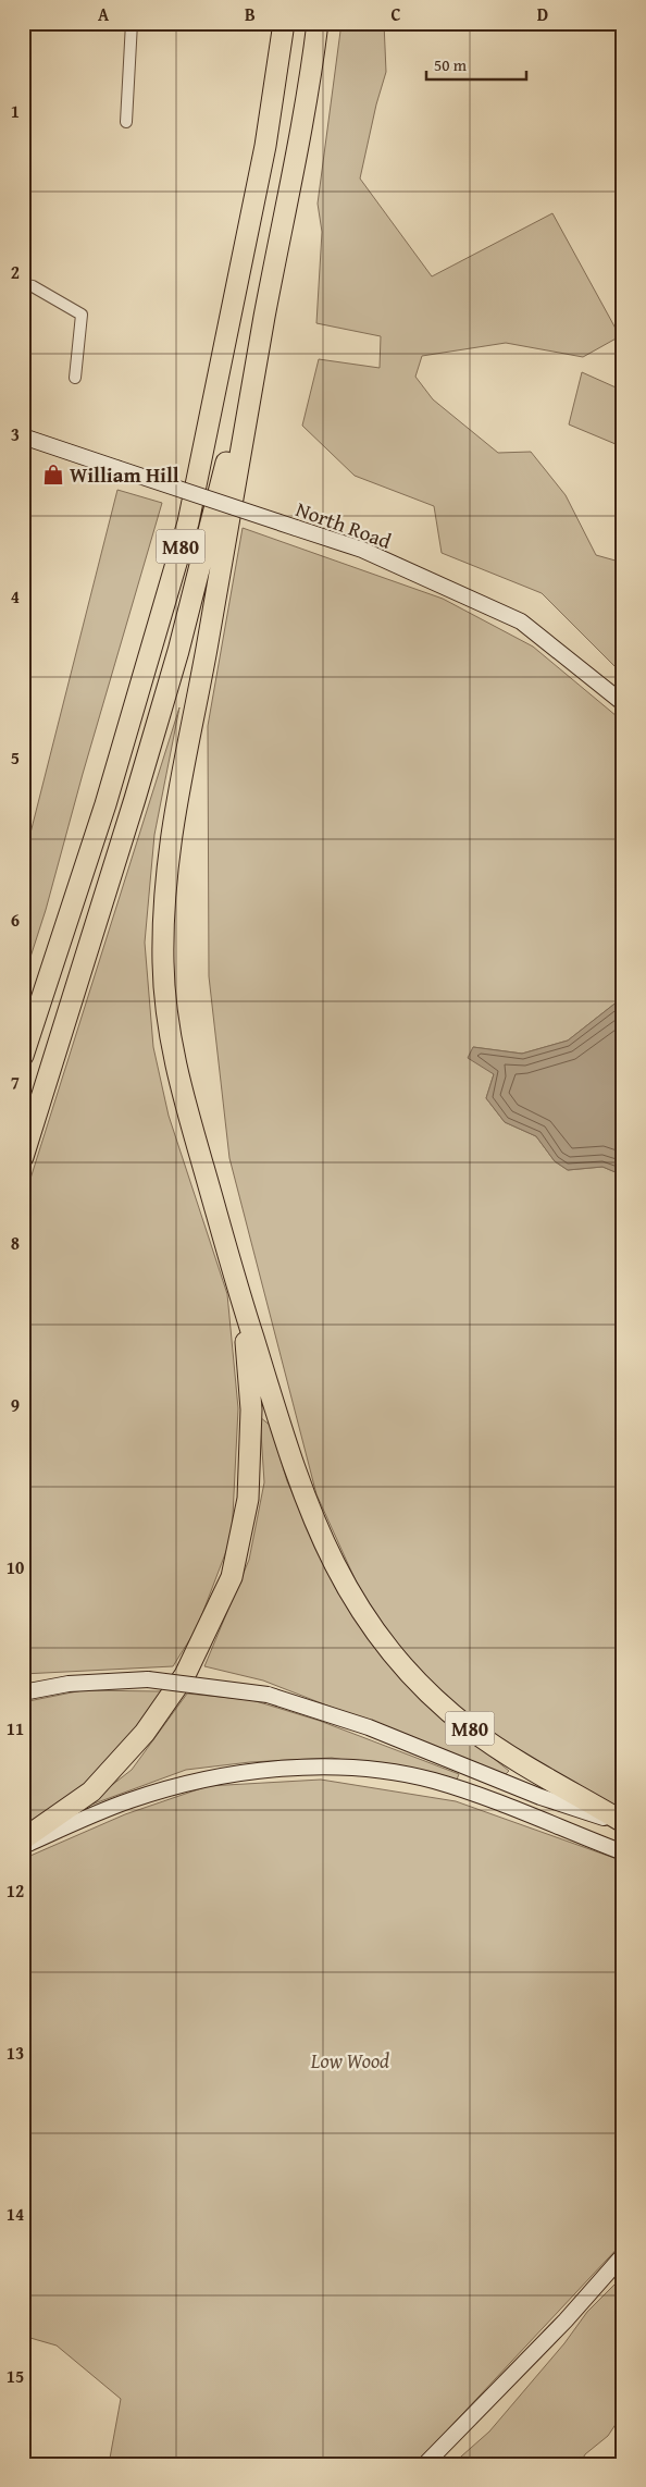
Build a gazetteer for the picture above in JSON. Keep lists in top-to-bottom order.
{
  "streets": {
    "highway": ["M80"],
    "main road": ["North Road"]
  },
  "parks": ["Low Wood"],
  "places": {
    "shop": ["William Hill"]
  },
  "scale_bar": "50 m",
  "grid": {
    "columns": [
      "A",
      "B",
      "C",
      "D"
    ],
    "rows": [
      "1",
      "2",
      "3",
      "4",
      "5",
      "6",
      "7",
      "8",
      "9",
      "10",
      "11",
      "12",
      "13",
      "14",
      "15"
    ]
  }
}
